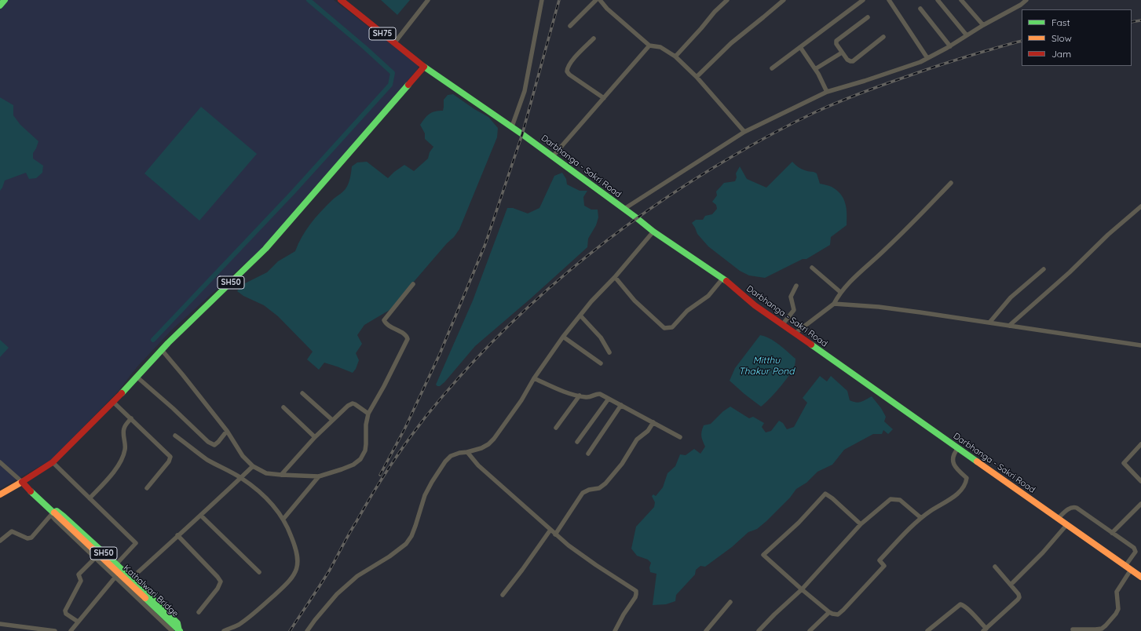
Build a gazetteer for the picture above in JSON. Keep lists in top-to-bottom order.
{
  "streets": {
    "main road": [
      "SH75",
      "Darbhanga - Sakri Road",
      "SH50",
      "Kathalwari Bridge"
    ]
  },
  "crossings": [
    ["SH75", "Darbhanga - Sakri Road"],
    ["SH75", "SH50"],
    ["Darbhanga - Sakri Road", "SH50"],
    ["SH50", "Kathalwari Bridge"]
  ],
  "water": ["Mitthu Thakur Pond"],
  "legend": ["Fast", "Slow", "Jam"]
}
